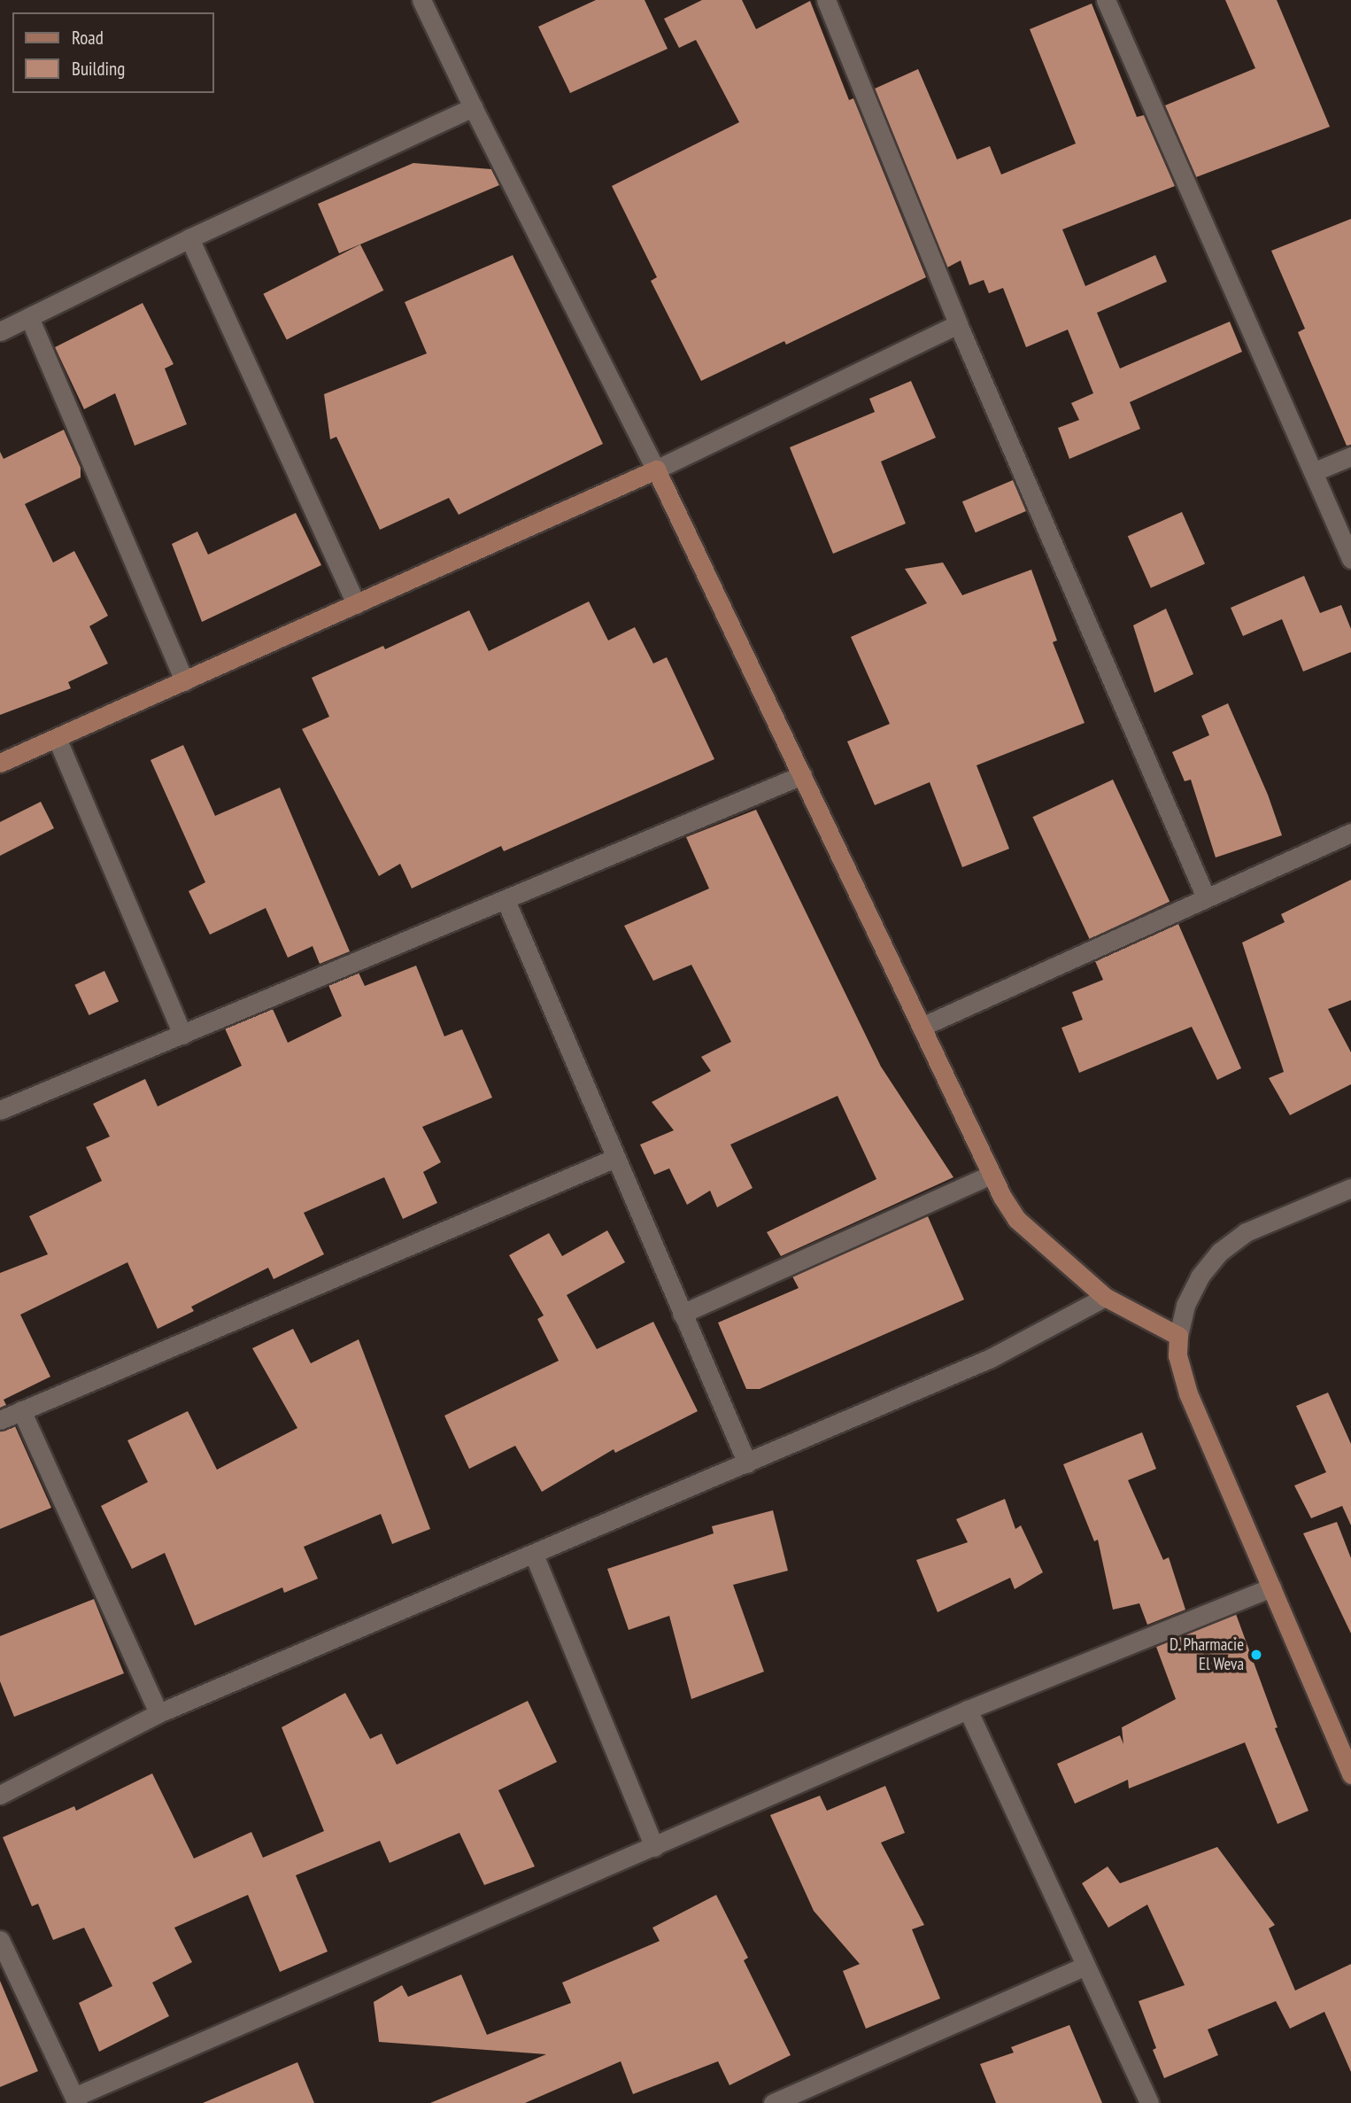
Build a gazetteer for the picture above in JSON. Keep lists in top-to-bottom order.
{
  "places": ["D. Pharmacie El Weva"],
  "legend": ["Road", "Building"]
}
